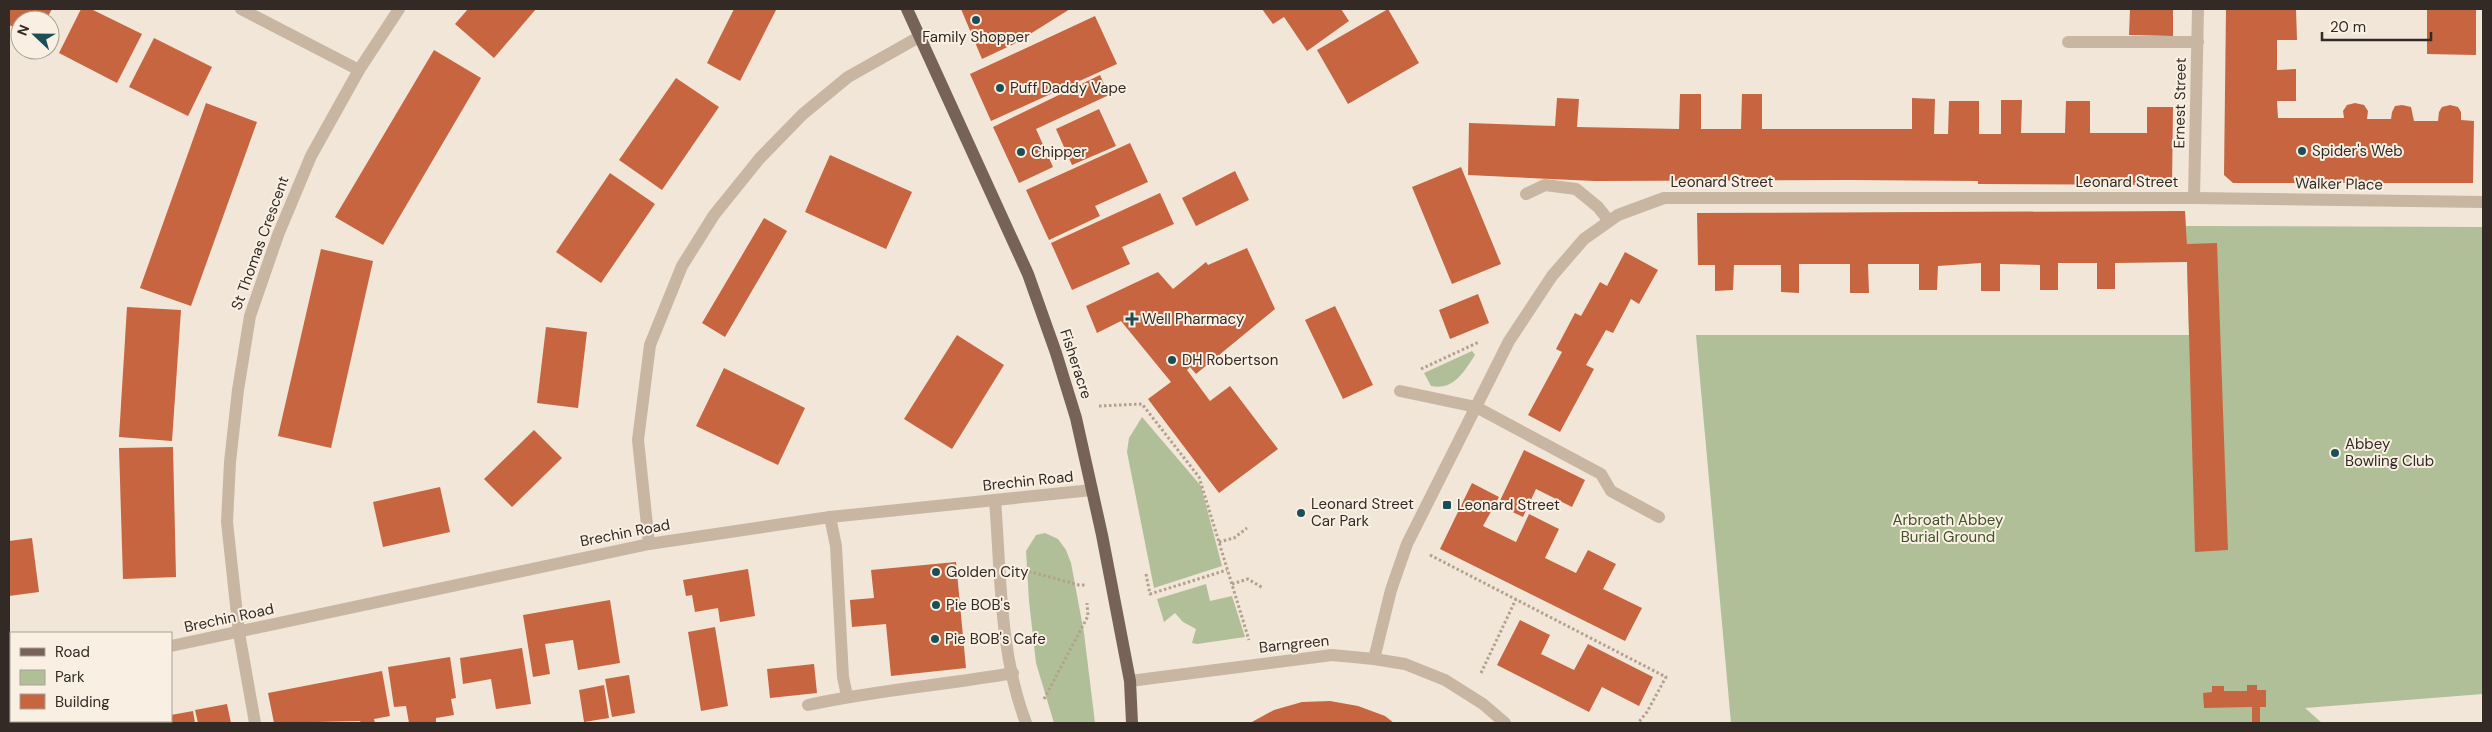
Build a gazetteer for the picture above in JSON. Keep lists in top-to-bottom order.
{
  "streets": {
    "main road": ["Fisheracre"],
    "street": [
      "Ernest Street",
      "Leonard Street",
      "Walker Place",
      "St Thomas Crescent",
      "Brechin Road",
      "Barngreen"
    ]
  },
  "crossings": [
    ["Ernest Street", "Leonard Street"],
    ["Ernest Street", "Walker Place"],
    ["Leonard Street", "Walker Place"],
    ["Leonard Street", "Barngreen"],
    ["St Thomas Crescent", "Brechin Road"],
    ["Fisheracre", "Brechin Road"],
    ["Fisheracre", "Barngreen"]
  ],
  "parks": ["Arbroath Abbey Burial Ground"],
  "places": {
    "other": [
      "Family Shopper",
      "Puff Daddy Vape",
      "Spider's Web",
      "Chipper",
      "DH Robertson",
      "Abbey Bowling Club",
      "Leonard Street Car Park",
      "Golden City",
      "Pie BOB's",
      "Pie BOB's Cafe"
    ],
    "health": ["Well Pharmacy"],
    "transit": ["Leonard Street"]
  },
  "legend": ["Road", "Park", "Building"],
  "scale_bar": "20 m",
  "north": "left"
}
